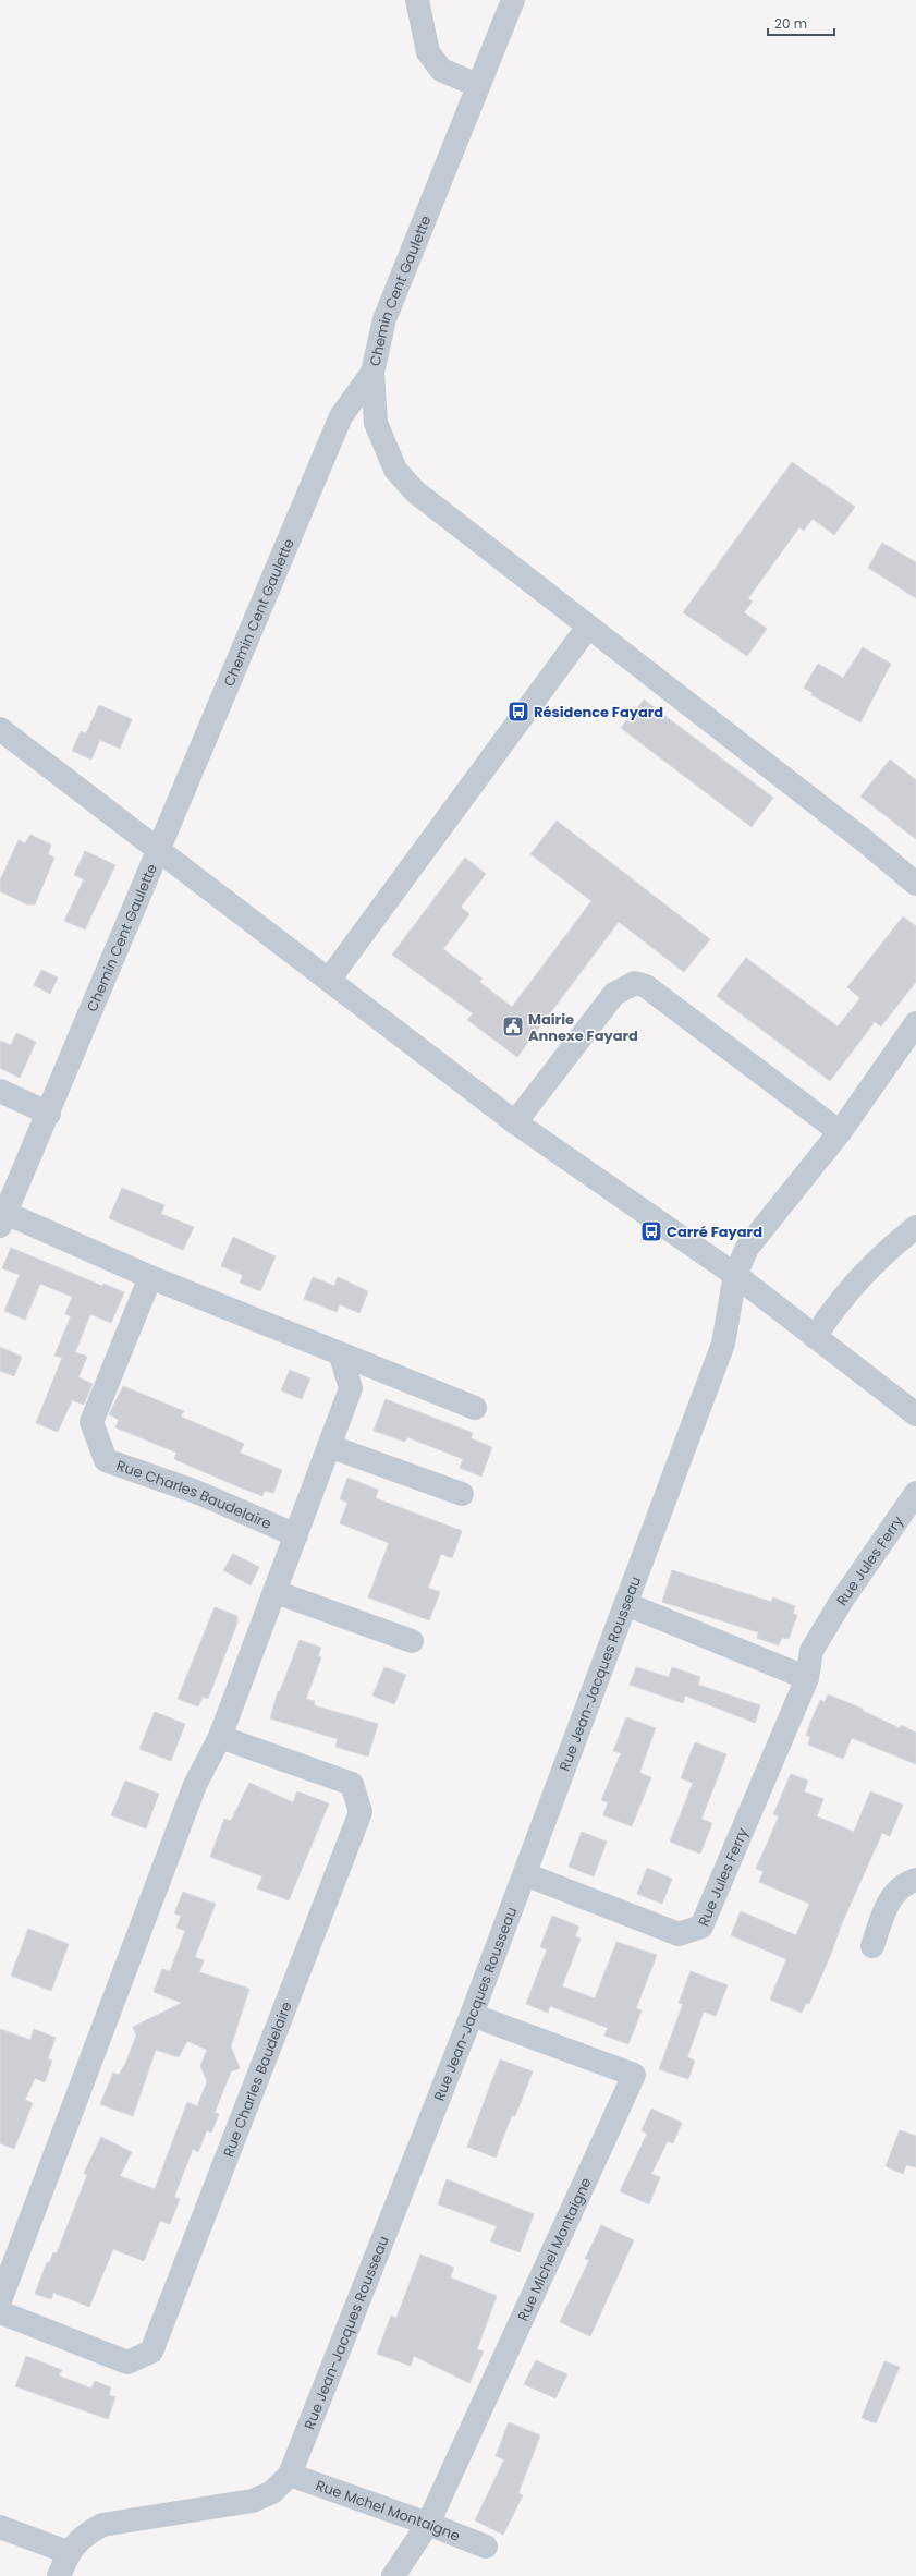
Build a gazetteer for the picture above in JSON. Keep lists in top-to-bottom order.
{
  "streets": {
    "street": [
      "Chemin Cent Gaulette",
      "Rue Charles Baudelaire",
      "Rue Jules Ferry",
      "Rue Jean-Jacques Rousseau",
      "Rue Michel Montaigne",
      "Rue Mchel Montaigne"
    ]
  },
  "crossings": [
    ["Rue Jules Ferry", "Rue Jean-Jacques Rousseau"],
    ["Rue Jean-Jacques Rousseau", "Rue Michel Montaigne"],
    ["Rue Jean-Jacques Rousseau", "Rue Mchel Montaigne"],
    ["Rue Michel Montaigne", "Rue Mchel Montaigne"]
  ],
  "places": {
    "bus stop": ["Résidence Fayard", "Carré Fayard"],
    "public building": ["Mairie Annexe Fayard"]
  },
  "scale_bar": "20 m"
}
